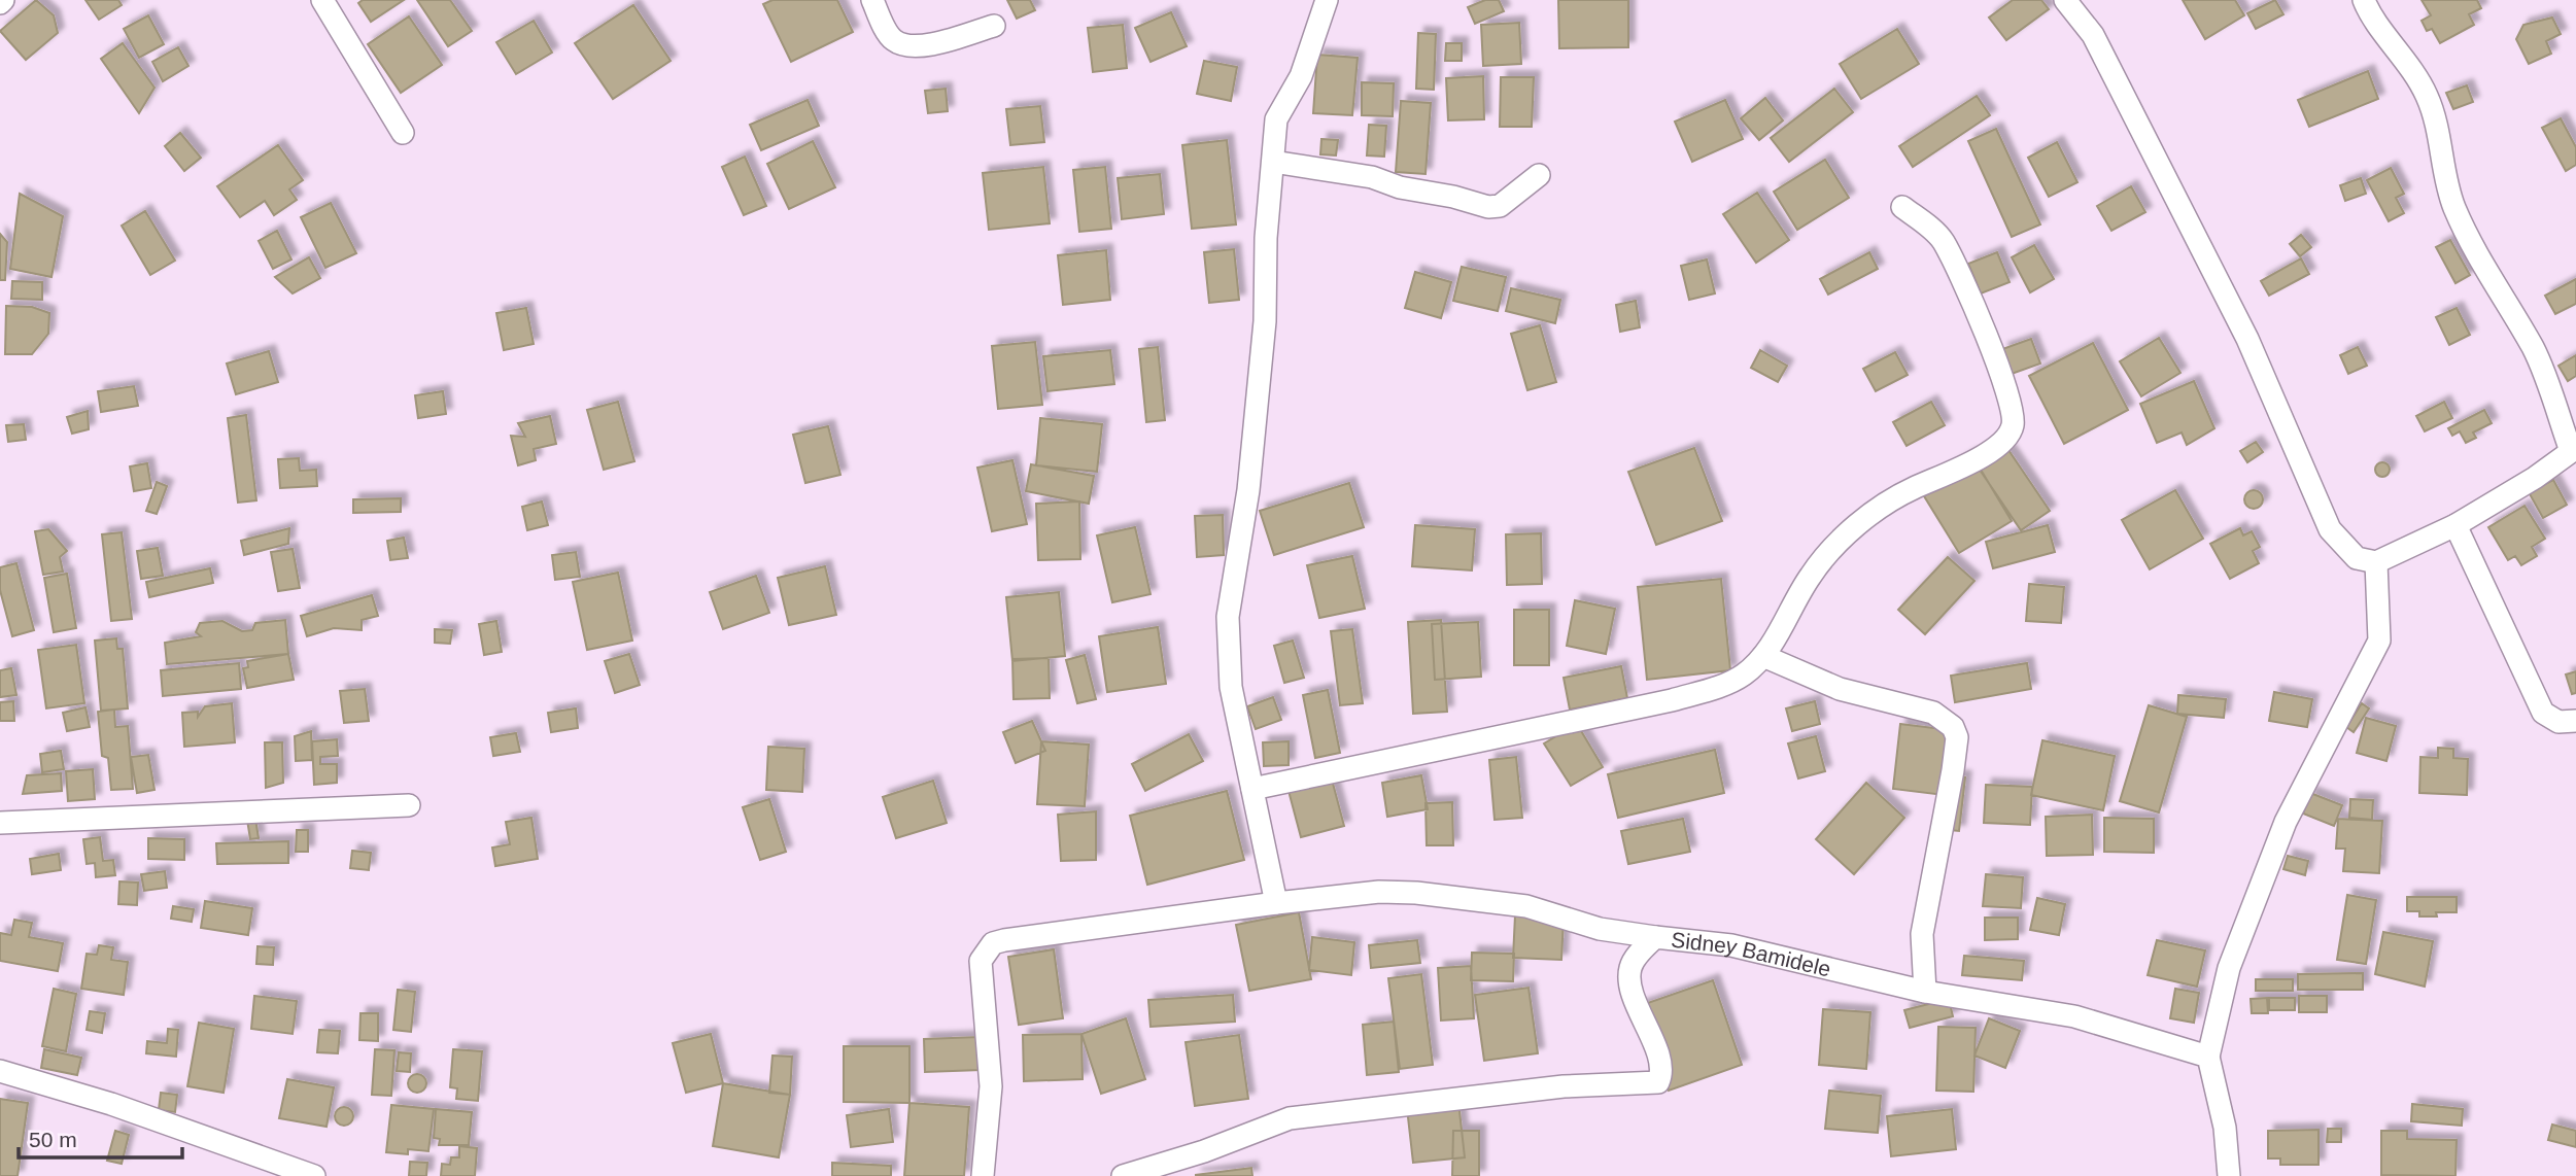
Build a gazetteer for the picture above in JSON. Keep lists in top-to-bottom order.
{
  "streets": {
    "street": ["Sidney Bamidele"]
  },
  "scale_bar": "50 m"
}
